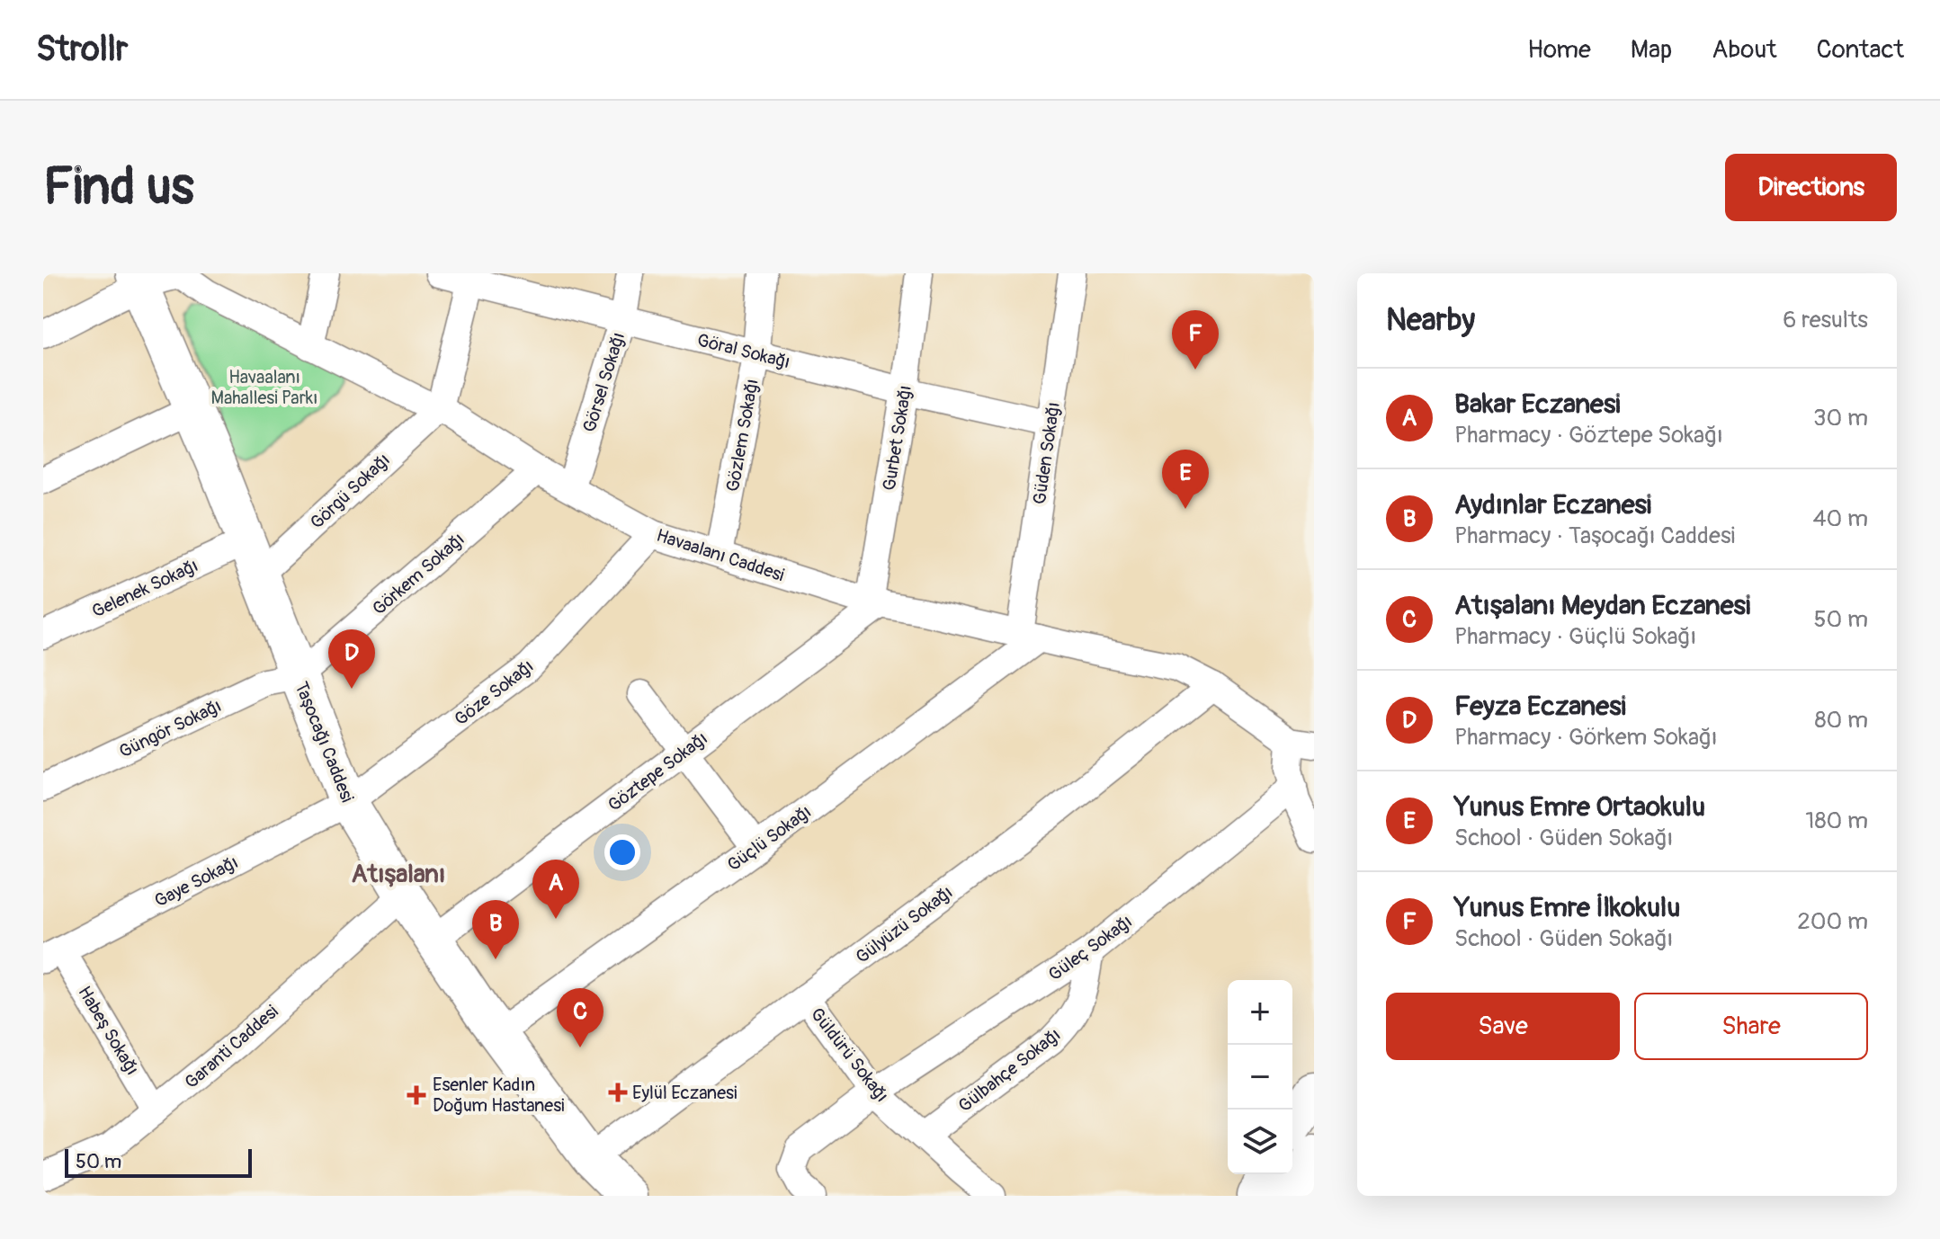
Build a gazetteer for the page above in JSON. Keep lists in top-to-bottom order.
{
  "streets": {
    "main road": ["Taşocağı Caddesi"],
    "street": [
      "Göral Sokağı",
      "Görsel Sokağı",
      "Gözlem Sokağı",
      "Gurbet Sokağı",
      "Güden Sokağı",
      "Görgü Sokağı",
      "Havaalanı Caddesi",
      "Görkem Sokağı",
      "Gelenek Sokağı",
      "Göze Sokağı",
      "Güngör Sokağı",
      "Göztepe Sokağı",
      "Güçlü Sokağı",
      "Gaye Sokağı",
      "Gülyüzü Sokağı",
      "Güleç Sokağı",
      "Habeş Sokağı",
      "Garanti Caddesi",
      "Güldürü Sokağı",
      "Gülbahçe Sokağı"
    ]
  },
  "crossings": [
    ["Göral Sokağı", "Görsel Sokağı"],
    ["Göral Sokağı", "Gözlem Sokağı"],
    ["Göral Sokağı", "Gurbet Sokağı"],
    ["Göral Sokağı", "Güden Sokağı"],
    ["Görsel Sokağı", "Havaalanı Caddesi"],
    ["Gözlem Sokağı", "Havaalanı Caddesi"],
    ["Gurbet Sokağı", "Havaalanı Caddesi"],
    ["Gurbet Sokağı", "Göztepe Sokağı"],
    ["Güden Sokağı", "Havaalanı Caddesi"],
    ["Güden Sokağı", "Güçlü Sokağı"],
    ["Görgü Sokağı", "Havaalanı Caddesi"],
    ["Görgü Sokağı", "Gelenek Sokağı"],
    ["Görgü Sokağı", "Taşocağı Caddesi"],
    ["Havaalanı Caddesi", "Görkem Sokağı"],
    ["Havaalanı Caddesi", "Göze Sokağı"],
    ["Havaalanı Caddesi", "Taşocağı Caddesi"],
    ["Havaalanı Caddesi", "Göztepe Sokağı"],
    ["Havaalanı Caddesi", "Güçlü Sokağı"],
    ["Havaalanı Caddesi", "Gülyüzü Sokağı"],
    ["Görkem Sokağı", "Güngör Sokağı"],
    ["Görkem Sokağı", "Taşocağı Caddesi"],
    ["Gelenek Sokağı", "Taşocağı Caddesi"],
    ["Göze Sokağı", "Taşocağı Caddesi"],
    ["Göze Sokağı", "Gaye Sokağı"],
    ["Güngör Sokağı", "Taşocağı Caddesi"],
    ["Taşocağı Caddesi", "Göztepe Sokağı"],
    ["Taşocağı Caddesi", "Güçlü Sokağı"],
    ["Taşocağı Caddesi", "Gaye Sokağı"],
    ["Taşocağı Caddesi", "Gülyüzü Sokağı"],
    ["Taşocağı Caddesi", "Garanti Caddesi"],
    ["Gaye Sokağı", "Habeş Sokağı"],
    ["Gülyüzü Sokağı", "Güldürü Sokağı"],
    ["Güleç Sokağı", "Güldürü Sokağı"],
    ["Güleç Sokağı", "Gülbahçe Sokağı"],
    ["Habeş Sokağı", "Garanti Caddesi"],
    ["Güldürü Sokağı", "Gülbahçe Sokağı"]
  ],
  "districts": ["Atışalanı"],
  "parks": ["Havaalanı Mahallesi Parkı"],
  "places": {
    "health": ["Eylül Eczanesi", "Esenler Kadın Doğum Hastanesi"]
  },
  "scale_bar": "50 m",
  "page": {
    "header": "Strollr",
    "nav": [
      "Home",
      "Map",
      "About",
      "Contact"
    ],
    "buttons": [
      "Directions",
      ["Save", "Share"]
    ],
    "title": "Find us",
    "heading": ["Nearby", "6 results"],
    "pins": [
      "F",
      "E",
      "D",
      "A",
      "B",
      "C"
    ],
    "list": [
      {
        "mark": "A",
        "name": "Bakar Eczanesi",
        "note": "Pharmacy · Göztepe Sokağı",
        "value": "30 m"
      },
      {
        "mark": "B",
        "name": "Aydınlar Eczanesi",
        "note": "Pharmacy · Taşocağı Caddesi",
        "value": "40 m"
      },
      {
        "mark": "C",
        "name": "Atışalanı Meydan Eczanesi",
        "note": "Pharmacy · Güçlü Sokağı",
        "value": "50 m"
      },
      {
        "mark": "D",
        "name": "Feyza Eczanesi",
        "note": "Pharmacy · Görkem Sokağı",
        "value": "80 m"
      },
      {
        "mark": "E",
        "name": "Yunus Emre Ortaokulu",
        "note": "School · Güden Sokağı",
        "value": "180 m"
      },
      {
        "mark": "F",
        "name": "Yunus Emre İlkokulu",
        "note": "School · Güden Sokağı",
        "value": "200 m"
      }
    ],
    "map_buttons": ["+", "−"],
    "scale": "50 m"
  }
}
